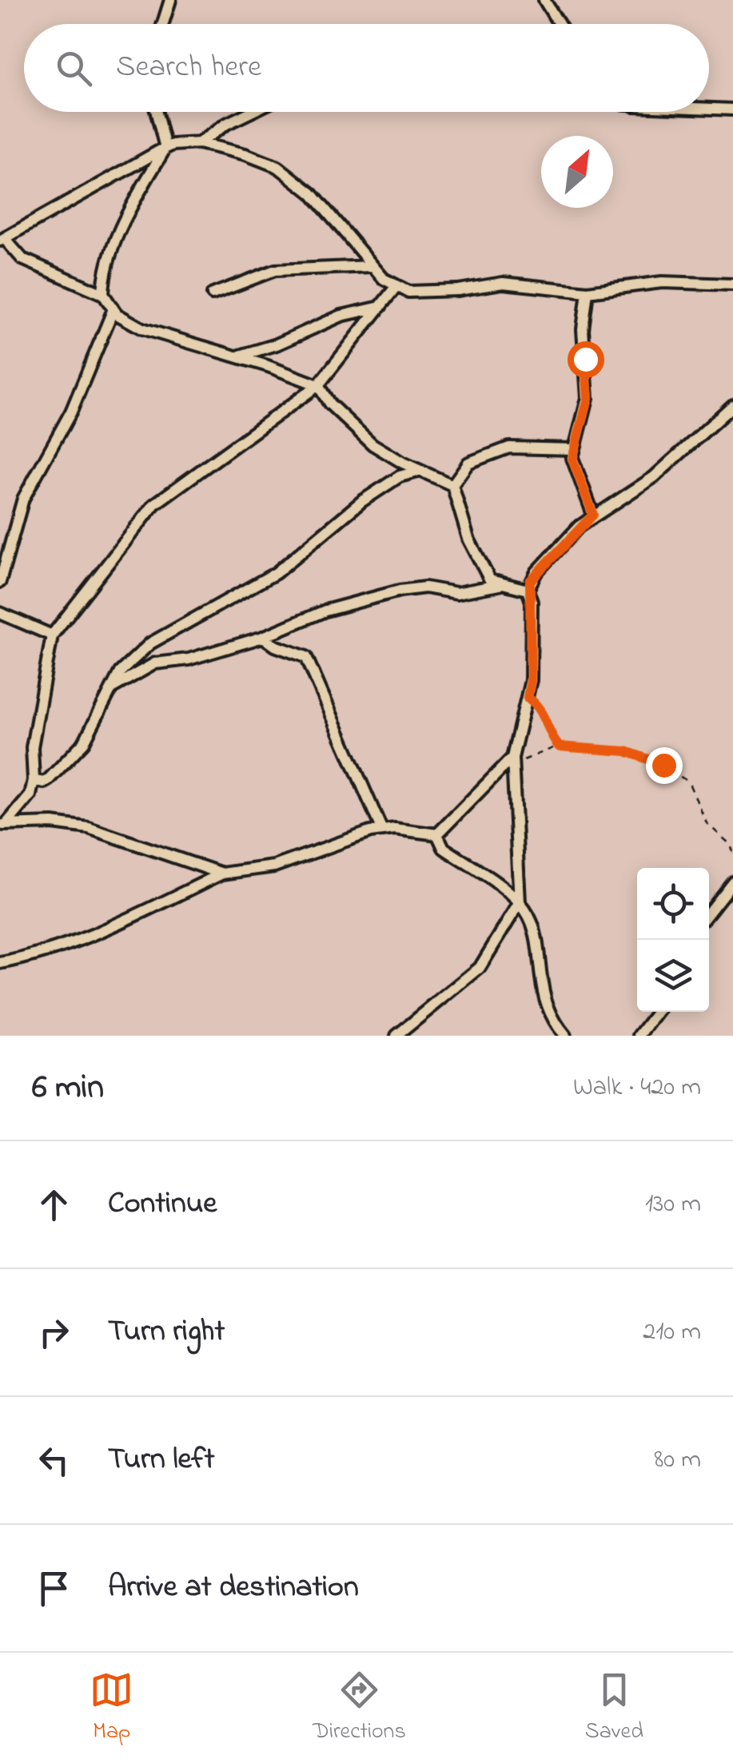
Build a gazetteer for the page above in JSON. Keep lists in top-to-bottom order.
{
  "north": "top right",
  "page": {
    "search": "Search here",
    "heading": ["6 min", "Walk · 420 m"],
    "list": [
      ["Continue", "130 m"],
      ["Turn right", "210 m"],
      ["Turn left", "80 m"],
      "Arrive at destination"
    ],
    "nav": ["Map", "Directions", "Saved"]
  }
}
